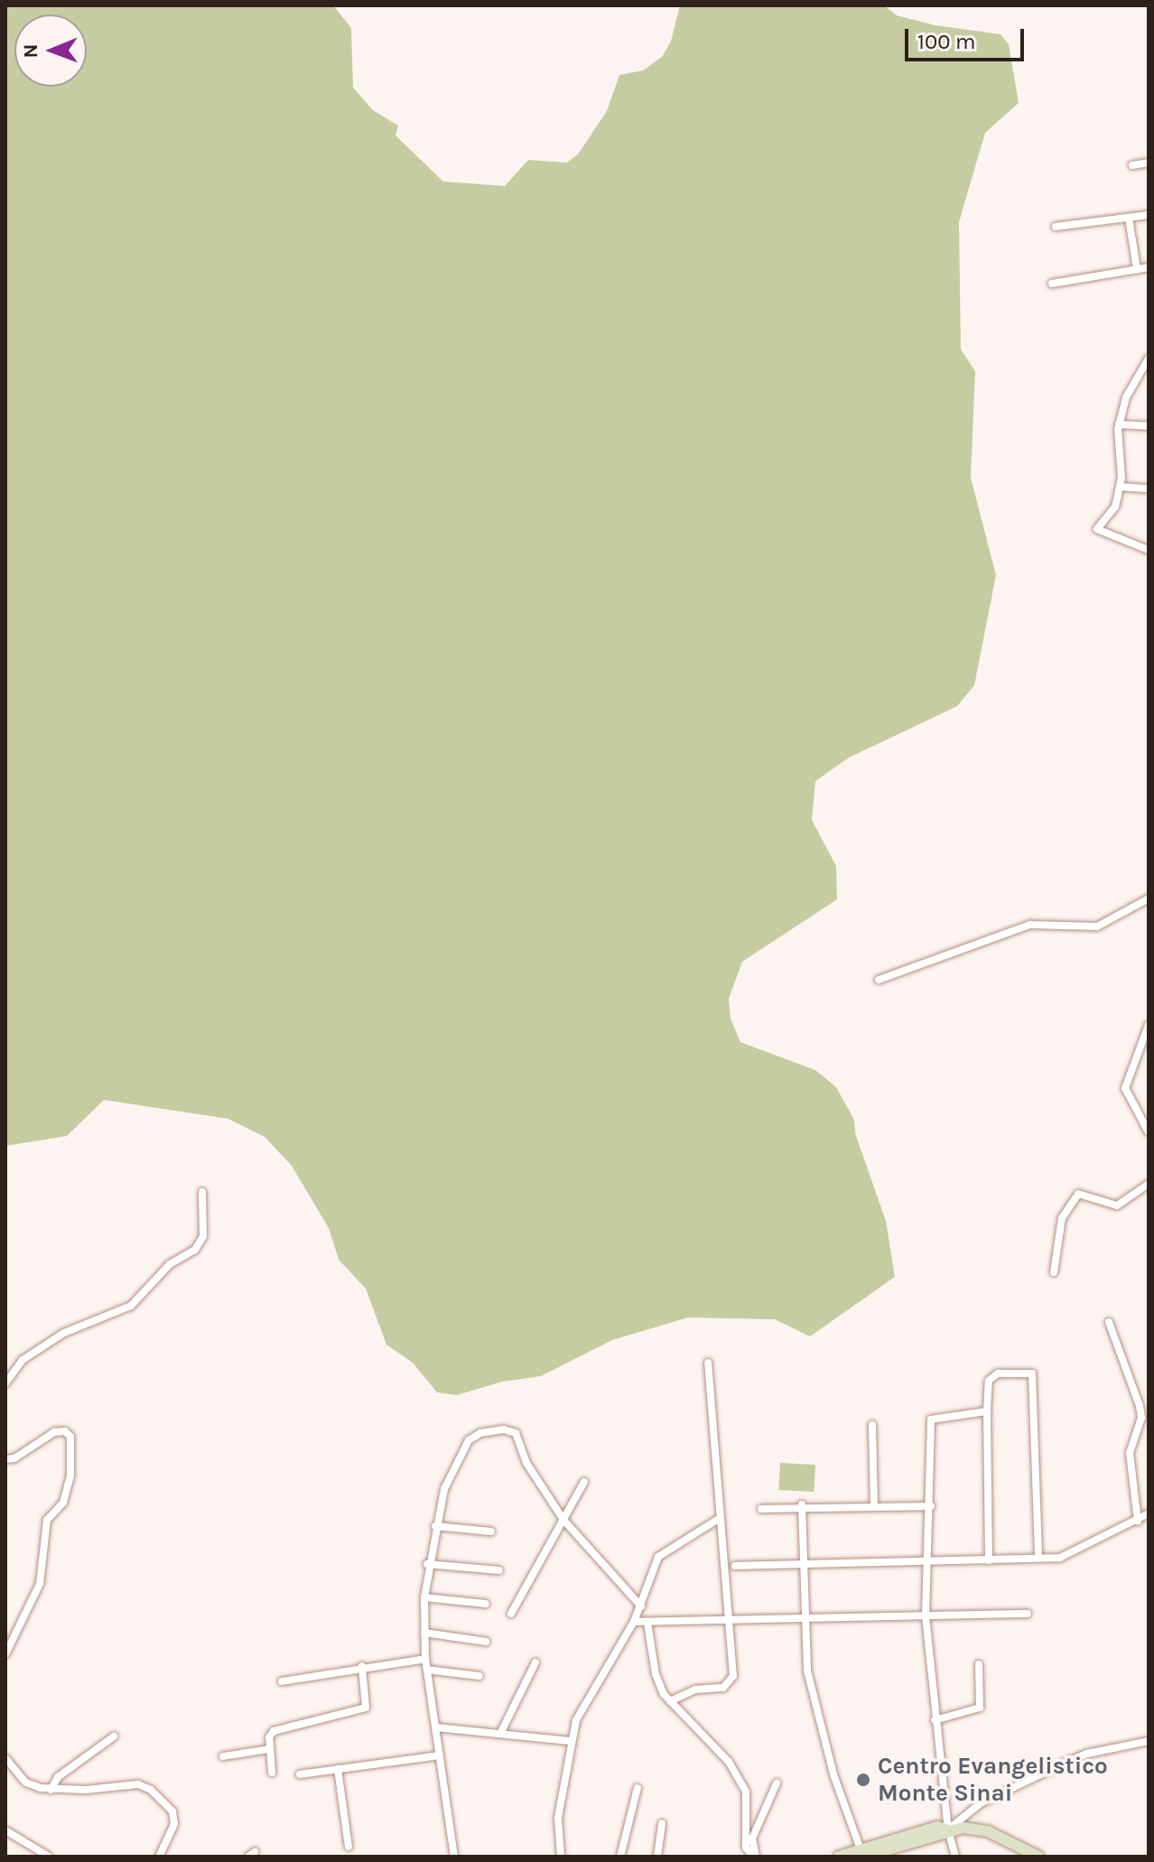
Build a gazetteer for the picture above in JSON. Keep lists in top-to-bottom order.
{
  "places": ["Centro Evangelistico Monte Sinai"],
  "scale_bar": "100 m",
  "north": "left"
}
